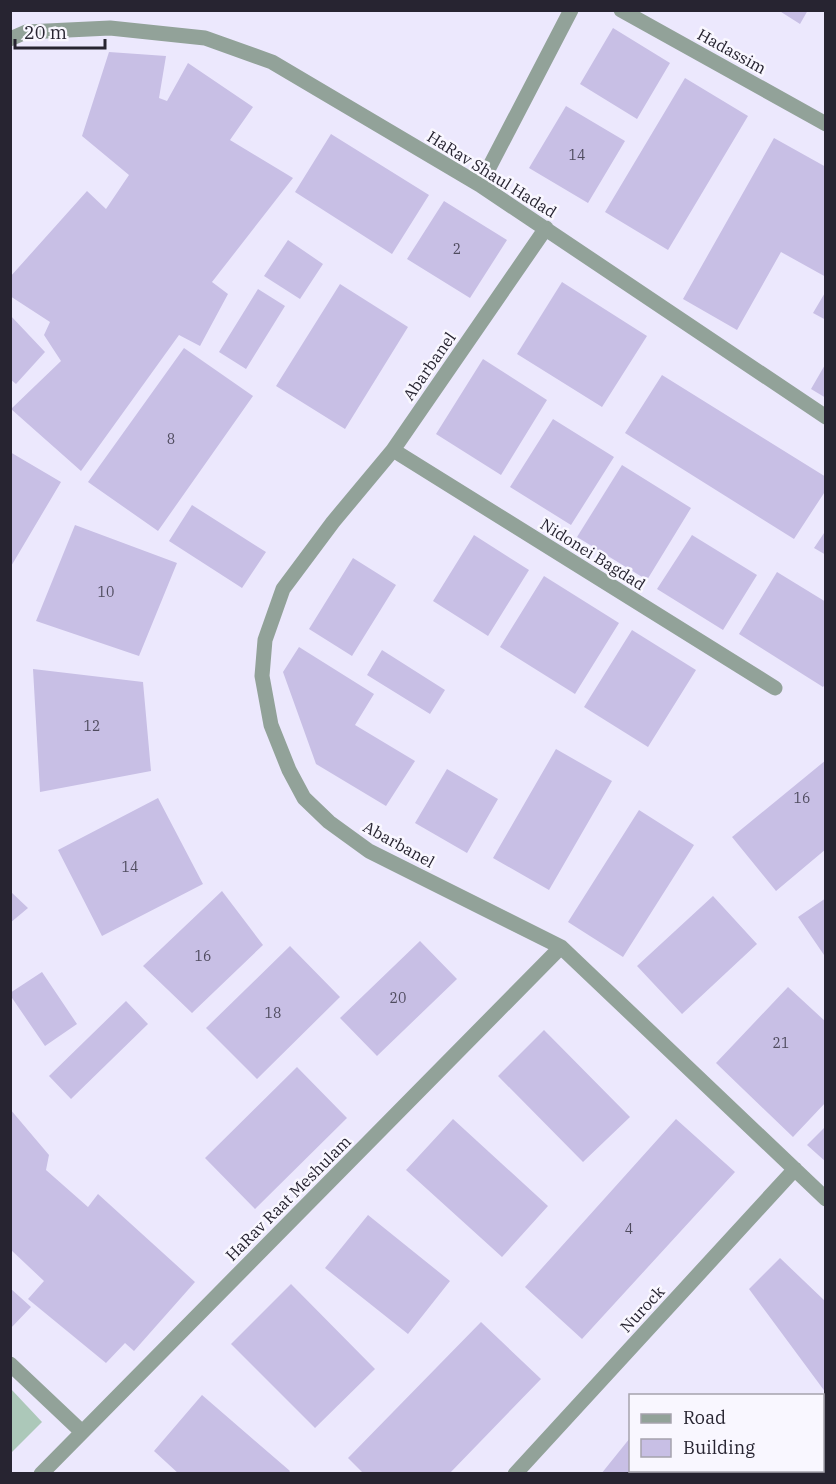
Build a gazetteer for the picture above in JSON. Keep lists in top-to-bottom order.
{
  "streets": {
    "street": [
      "Hadassim",
      "HaRav Shaul Hadad",
      "Abarbanel",
      "Nidonei Bagdad",
      "HaRav Raat Meshulam",
      "Nurock"
    ]
  },
  "crossings": [
    ["HaRav Shaul Hadad", "Abarbanel"],
    ["Abarbanel", "Nidonei Bagdad"],
    ["Abarbanel", "HaRav Raat Meshulam"],
    ["Abarbanel", "Nurock"]
  ],
  "house_numbers": [
    "14",
    "2",
    "8",
    "10",
    "12",
    "16",
    "14",
    "16",
    "20",
    "18",
    "21",
    "4"
  ],
  "legend": ["Road", "Building"],
  "scale_bar": "20 m"
}
